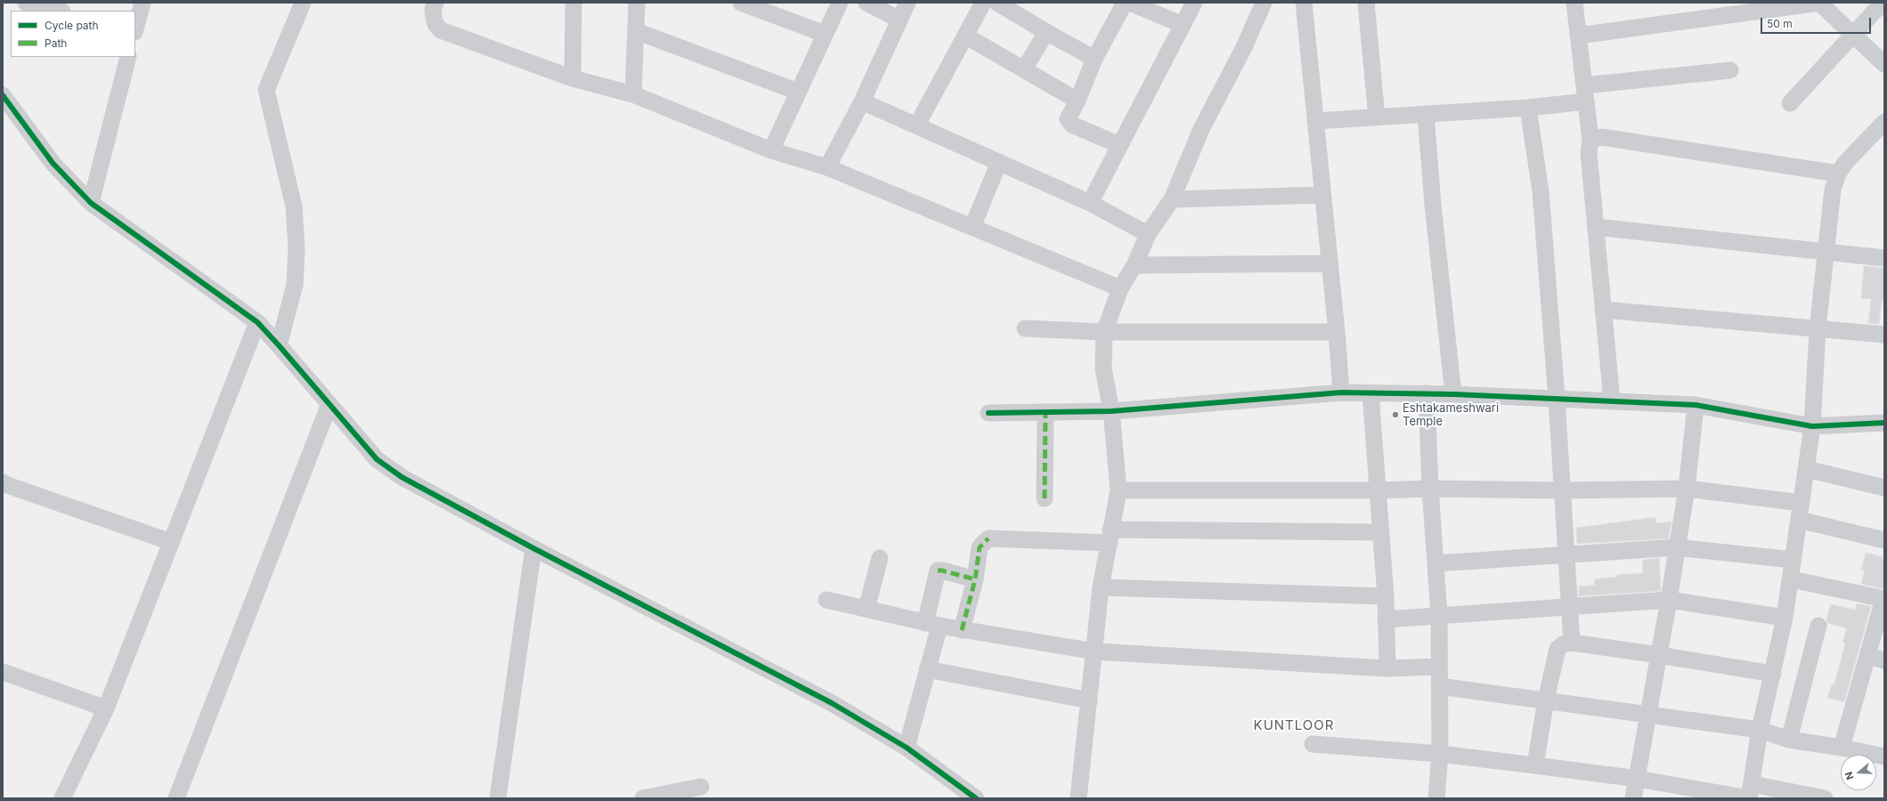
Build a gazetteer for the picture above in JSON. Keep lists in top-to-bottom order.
{
  "districts": ["KUNTLOOR"],
  "places": ["Eshtakameshwari Temple"],
  "legend": ["Cycle path", "Path"],
  "scale_bar": "50 m",
  "north": "left"
}
